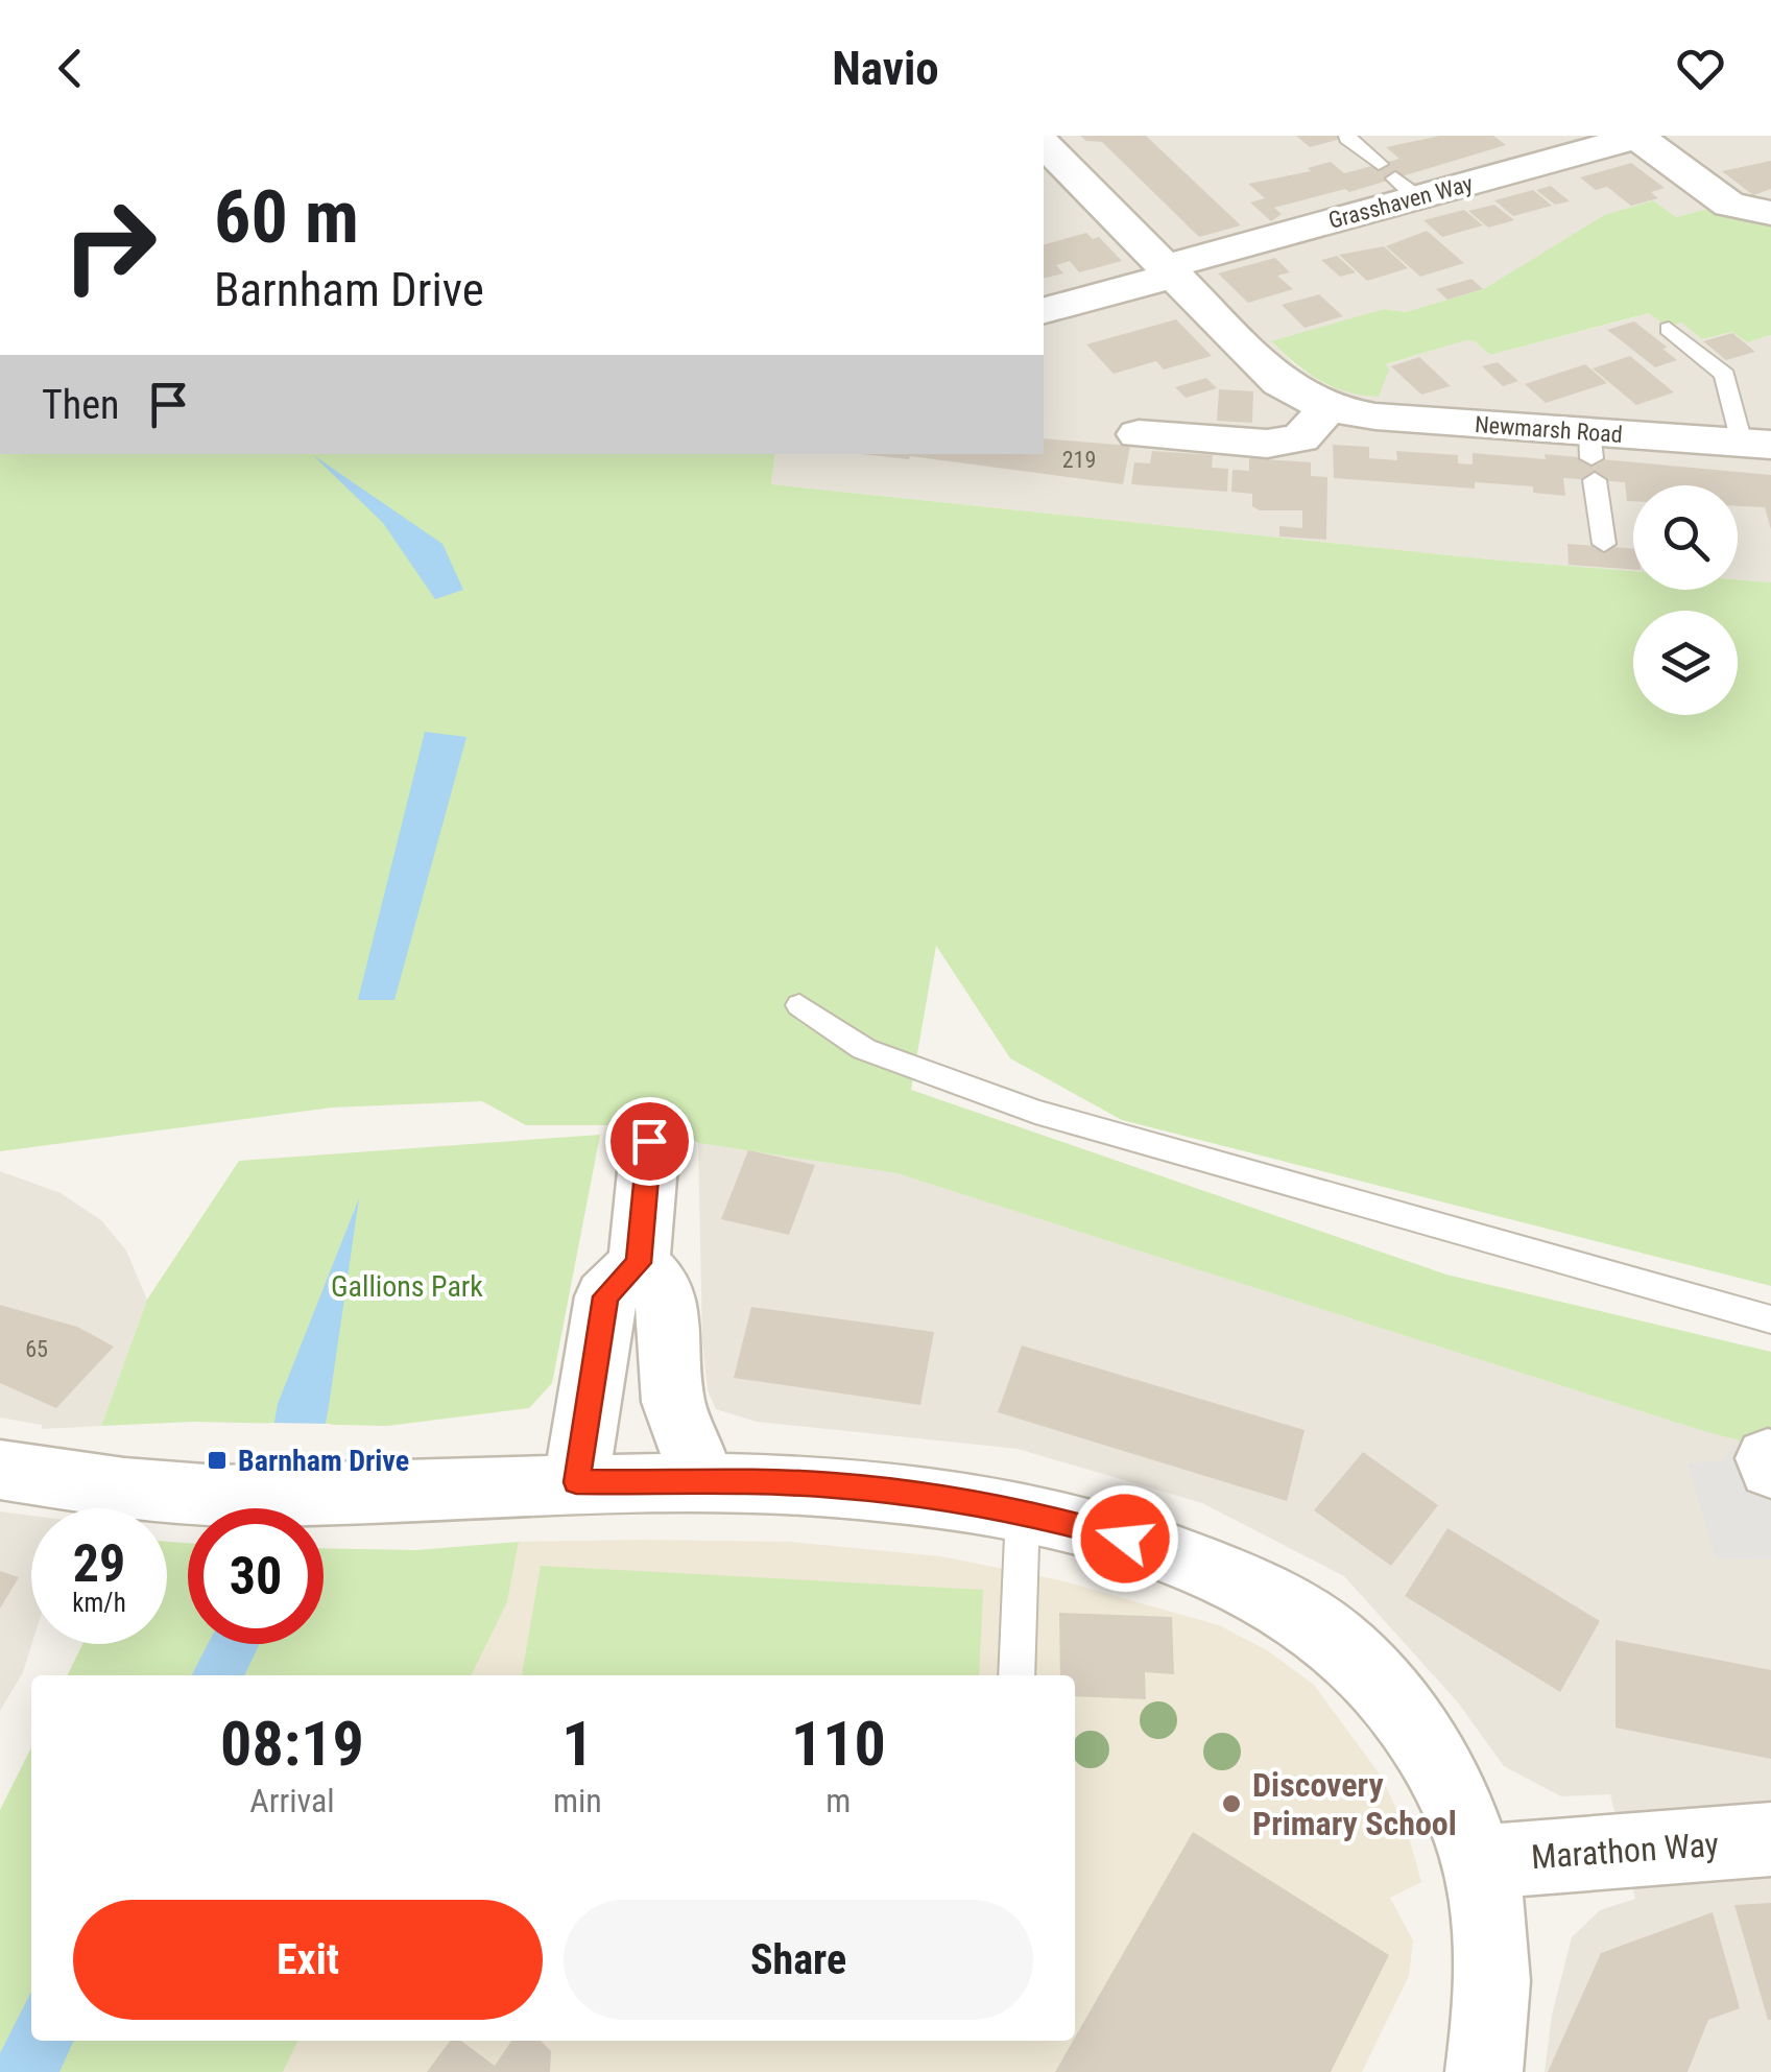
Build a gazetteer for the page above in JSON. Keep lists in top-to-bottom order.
{
  "streets": {
    "street": ["Grasshaven Way", "Newmarsh Road", "Marathon Way"]
  },
  "crossings": [
    ["Grasshaven Way", "Newmarsh Road"]
  ],
  "parks": ["Gallions Park"],
  "places": {
    "transit": ["Barnham Drive"],
    "other": ["Discovery Primary School"]
  },
  "house_numbers": ["219", "65"],
  "page": {
    "header": "Navio",
    "turn": ["60 m", "Barnham Drive"],
    "then": "Then",
    "speed": "29 km/h",
    "limit": "30",
    "eta": [
      "08:19",
      "Arrival",
      "1",
      "min",
      "110",
      "m"
    ],
    "buttons": ["Exit", "Share"]
  }
}
